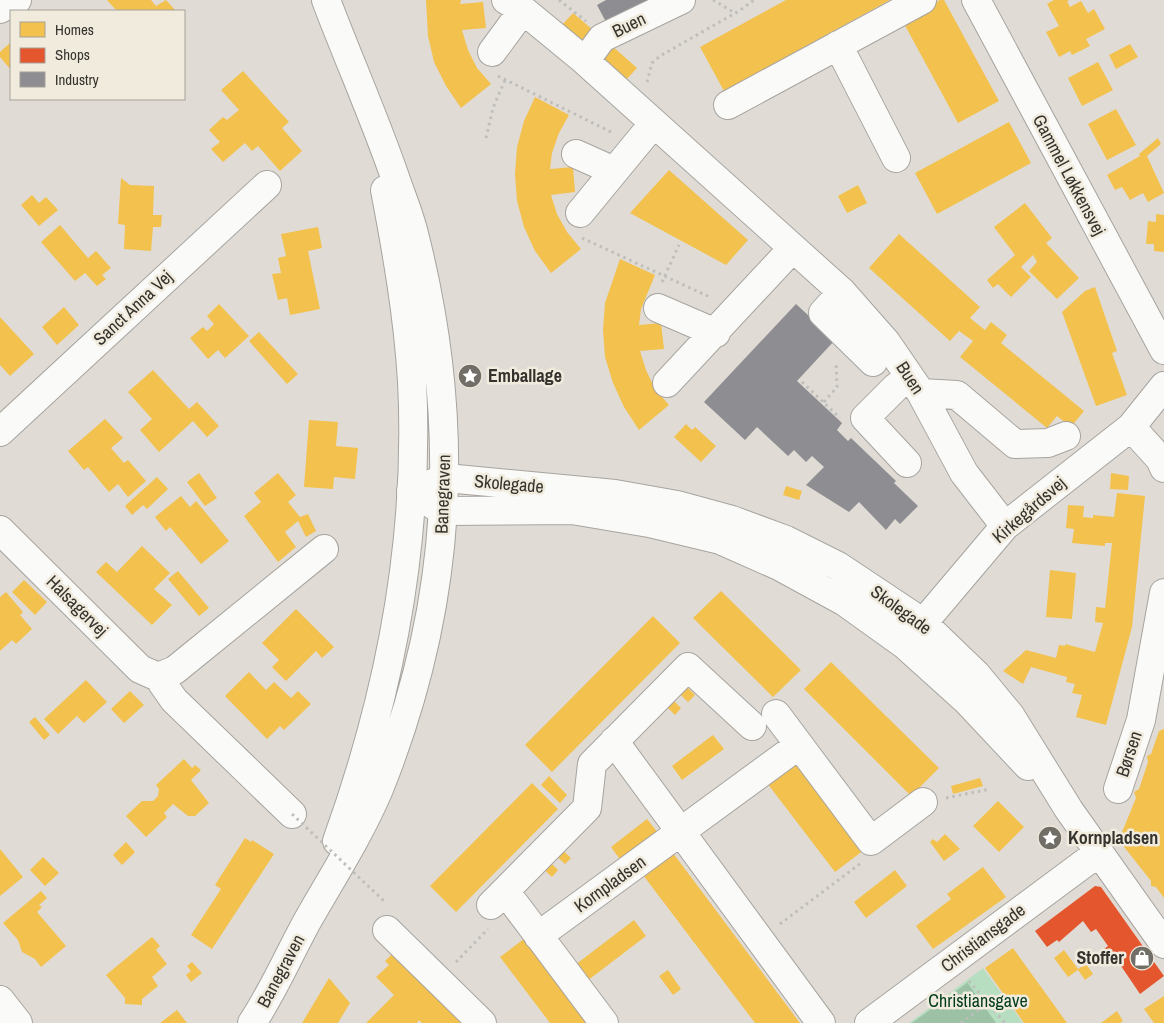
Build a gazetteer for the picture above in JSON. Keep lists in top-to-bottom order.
{
  "streets": {
    "street": [
      "Buen",
      "Gammel Løkkensvej",
      "Sanct Anna Vej",
      "Skolegade",
      "Banegraven",
      "Kirkegårdsvej",
      "Halsagervej",
      "Børsen",
      "Kornpladsen",
      "Christiansgade"
    ]
  },
  "crossings": [
    ["Buen", "Kirkegårdsvej"],
    ["Skolegade", "Banegraven"],
    ["Skolegade", "Kirkegårdsvej"],
    ["Skolegade", "Christiansgade"]
  ],
  "parks": ["Christiansgave"],
  "places": {
    "place": ["Emballage", "Kornpladsen"],
    "shop": ["Stoffer"]
  },
  "legend": ["Homes", "Shops", "Industry"]
}
